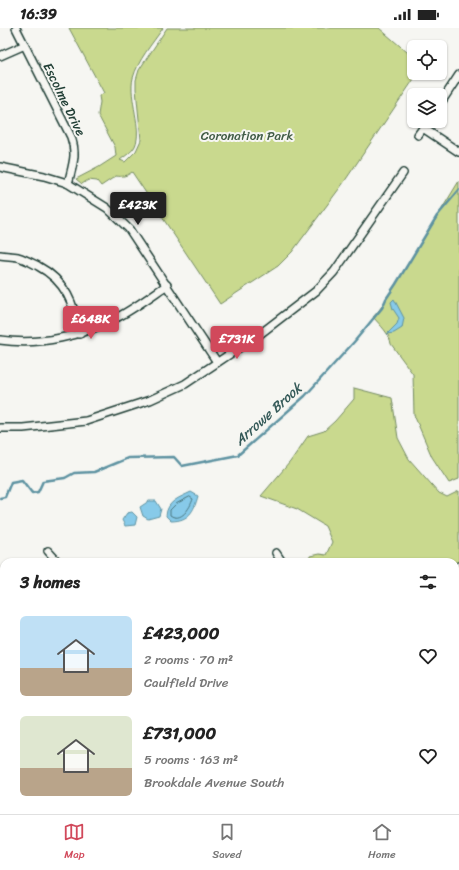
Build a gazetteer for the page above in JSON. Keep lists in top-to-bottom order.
{
  "streets": {
    "street": ["Escolme Drive"]
  },
  "water": ["Arrowe Brook"],
  "parks": ["Coronation Park"],
  "page": {
    "status": "16:39",
    "price": ["£423K", "£648K", "£731K"],
    "heading": "3 homes",
    "list": [
      {
        "name": "£423,000",
        "note": "2 rooms · 70 m² · Caulfield Drive"
      },
      {
        "name": "£731,000",
        "note": "5 rooms · 163 m² · Brookdale Avenue South"
      }
    ],
    "tabs": ["Map", "Saved", "Home"]
  }
}
